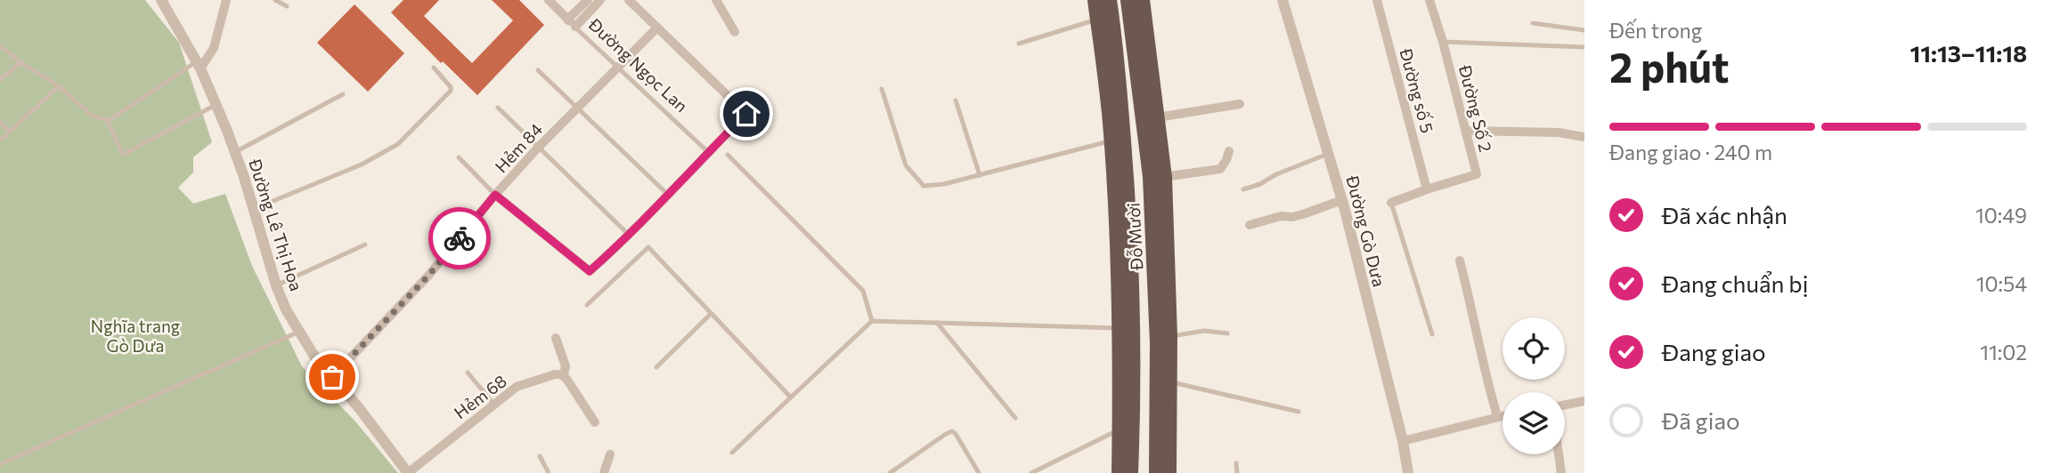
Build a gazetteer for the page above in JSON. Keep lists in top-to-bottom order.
{
  "streets": {
    "highway": ["Đỗ Mười"],
    "street": [
      "Đường Ngọc Lan",
      "Đường số 5",
      "Đường Số 2",
      "Hẻm 84",
      "Đường Lê Thị Hoa",
      "Đường Gò Dưa",
      "Hẻm 68"
    ]
  },
  "crossings": [
    ["Đường Ngọc Lan", "Hẻm 84"],
    ["Đường số 5", "Đường Số 2"],
    ["Hẻm 84", "Đường Lê Thị Hoa"],
    ["Đường Lê Thị Hoa", "Hẻm 68"]
  ],
  "parks": ["Nghĩa trang Gò Dưa"],
  "page": {
    "heading": ["2 phút", "Đến trong", "11:13–11:18"],
    "bar": "Đang giao · 240 m",
    "list": [
      ["Đã xác nhận", "10:49"],
      ["Đang chuẩn bị", "10:54"],
      ["Đang giao", "11:02"],
      "Đã giao"
    ]
  }
}
